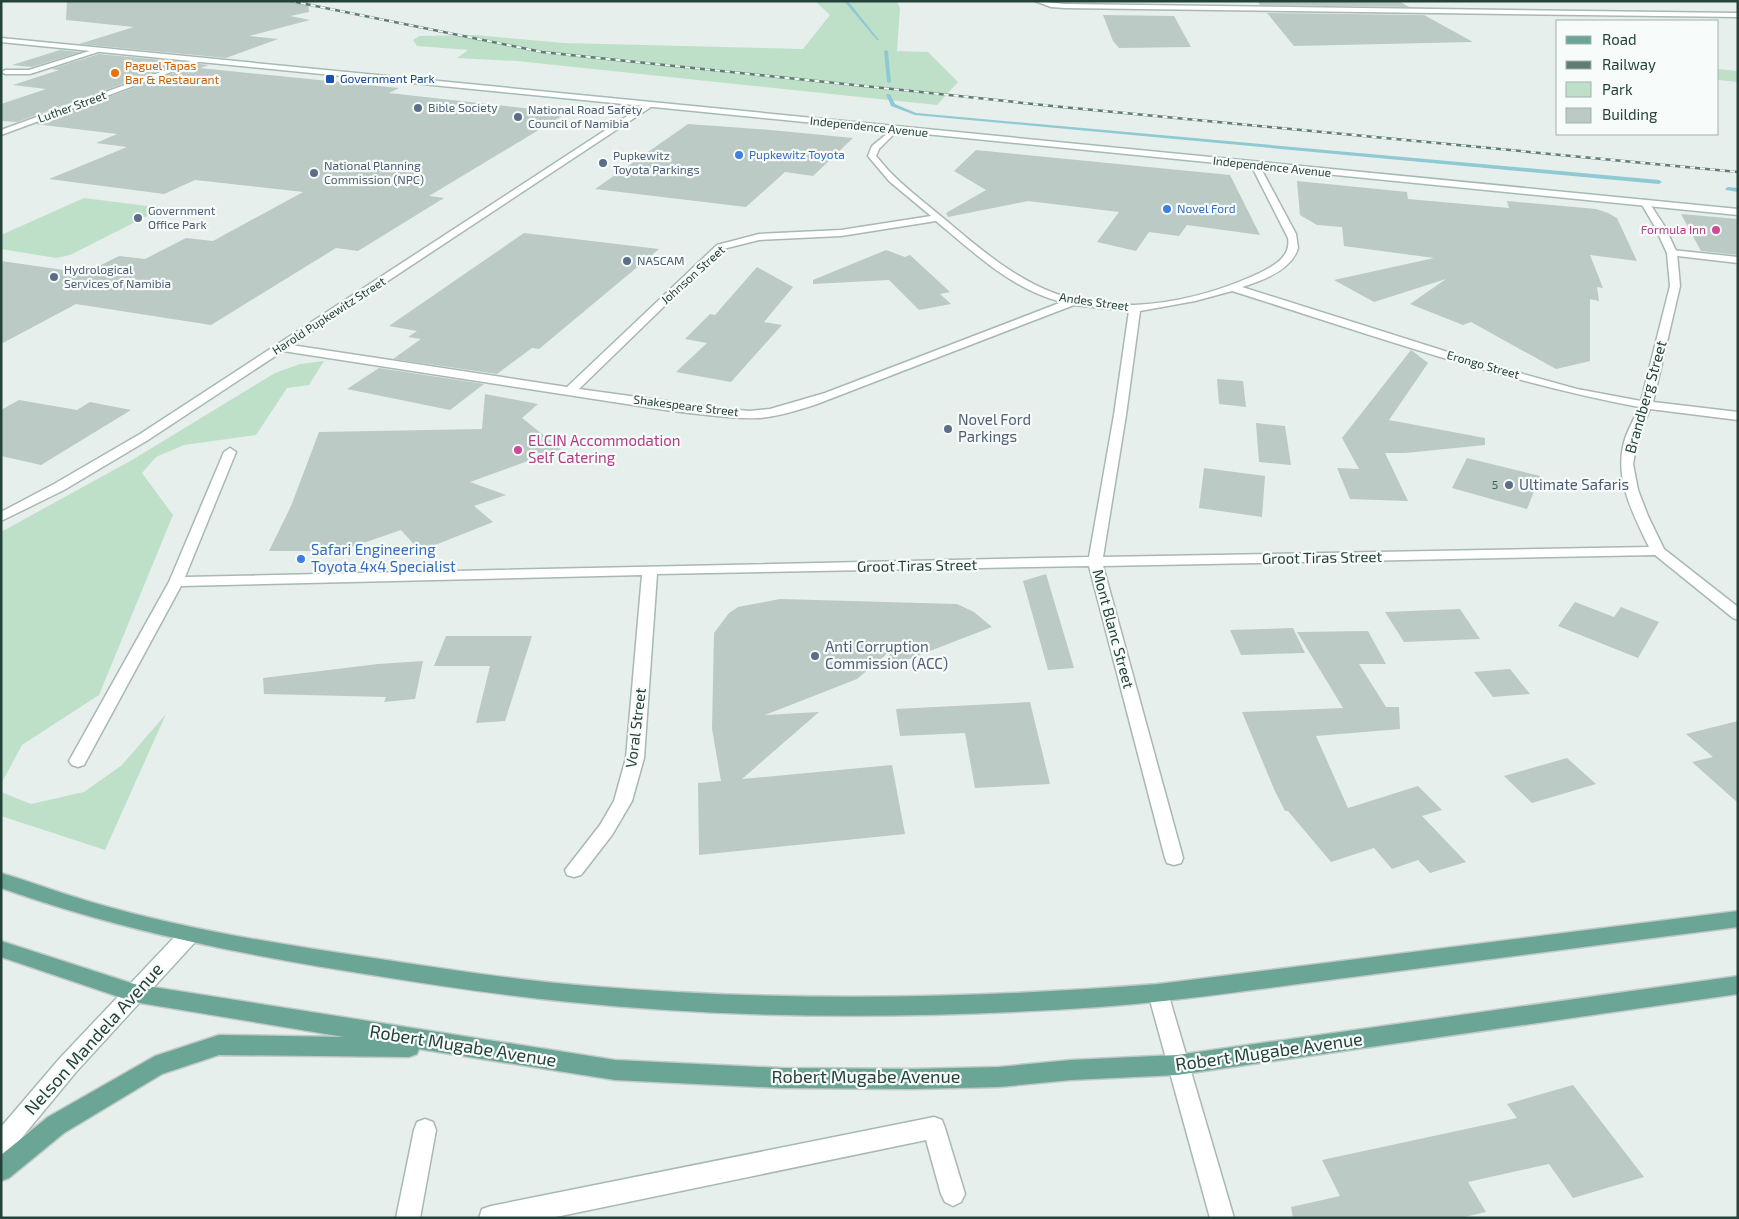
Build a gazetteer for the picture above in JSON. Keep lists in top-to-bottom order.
{
  "streets": {
    "main road": ["Robert Mugabe Avenue"],
    "street": [
      "Luther Street",
      "Independence Avenue",
      "Johnson Street",
      "Andes Street",
      "Harold Pupkewitz Street",
      "Erongo Street",
      "Brandberg Street",
      "Shakespeare Street",
      "Groot Tiras Street",
      "Mont Blanc Street",
      "Voral Street",
      "Nelson Mandela Avenue"
    ]
  },
  "crossings": [
    ["Luther Street", "Independence Avenue"],
    ["Independence Avenue", "Andes Street"],
    ["Independence Avenue", "Harold Pupkewitz Street"],
    ["Independence Avenue", "Brandberg Street"],
    ["Johnson Street", "Andes Street"],
    ["Johnson Street", "Shakespeare Street"],
    ["Andes Street", "Erongo Street"],
    ["Andes Street", "Shakespeare Street"],
    ["Andes Street", "Mont Blanc Street"],
    ["Harold Pupkewitz Street", "Shakespeare Street"],
    ["Erongo Street", "Brandberg Street"],
    ["Brandberg Street", "Groot Tiras Street"],
    ["Groot Tiras Street", "Mont Blanc Street"],
    ["Groot Tiras Street", "Voral Street"],
    ["Nelson Mandela Avenue", "Robert Mugabe Avenue"]
  ],
  "places": {
    "other": [
      "Paguel Tapas Bar & Restaurant",
      "Bible Society",
      "National Road Safety Council of Namibia",
      "Pupkewitz Toyota",
      "Pupkewitz Toyota Parkings",
      "National Planning Commission (NPC)",
      "Novel Ford",
      "Government Office Park",
      "Formula Inn",
      "NASCAM",
      "Hydrological Services of Namibia",
      "Novel Ford Parkings",
      "ELCIN Accommodation Self Catering",
      "Ultimate Safaris",
      "Safari Engineering Toyota 4x4 Specialist",
      "Anti Corruption Commission (ACC)"
    ],
    "transit": ["Government Park"]
  },
  "house_numbers": ["5"],
  "legend": [
    "Road",
    "Railway",
    "Park",
    "Building"
  ]
}
